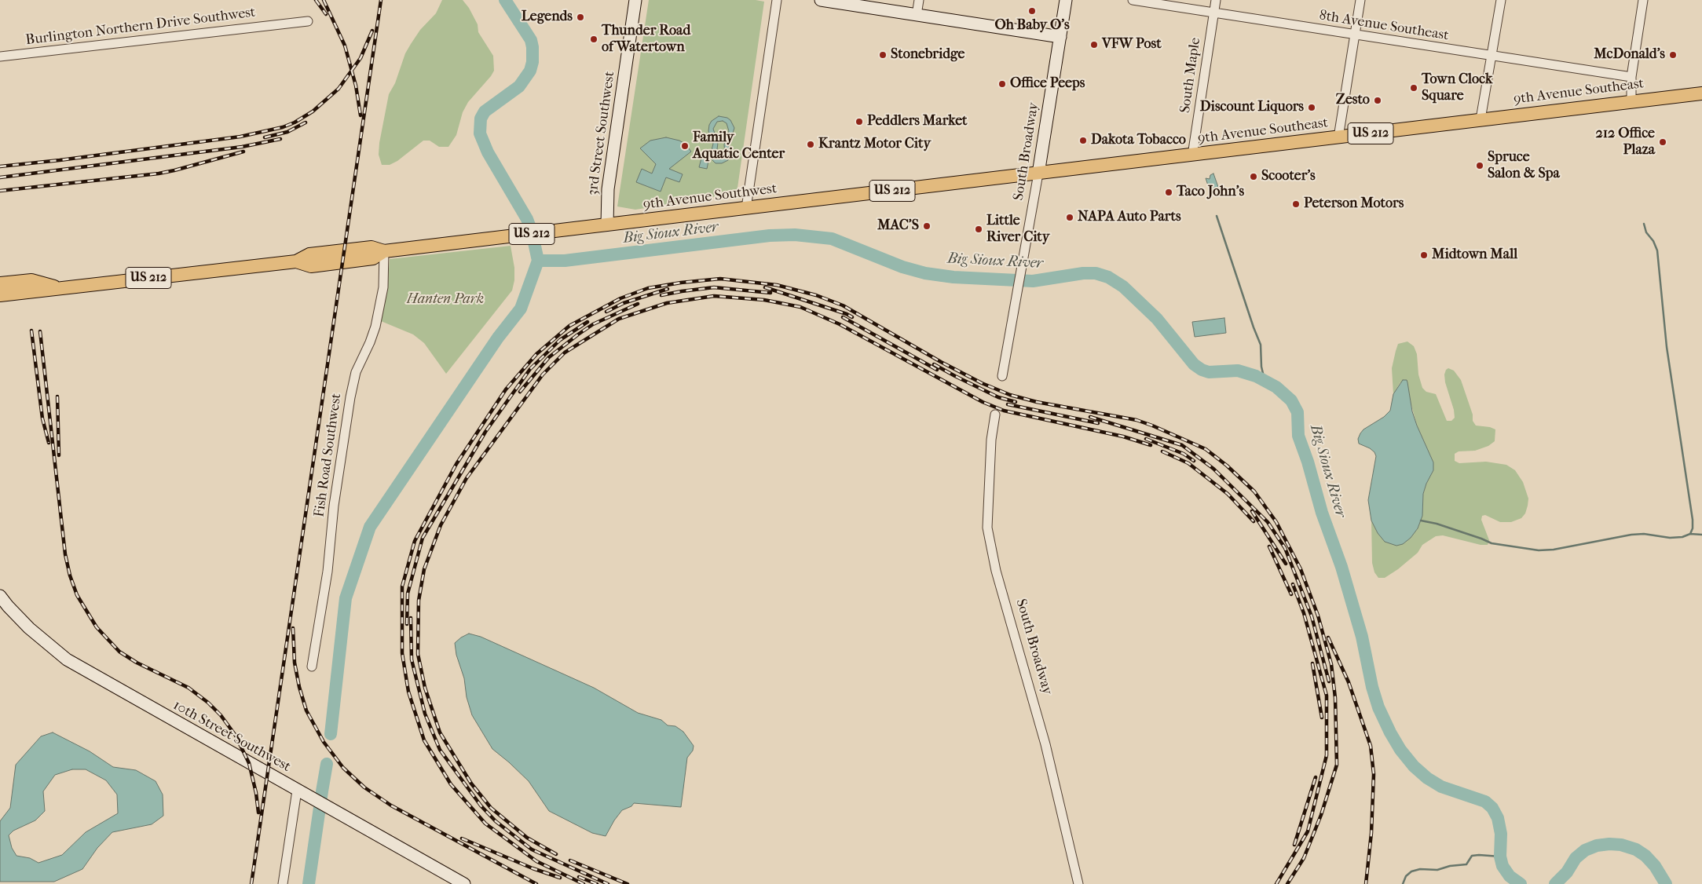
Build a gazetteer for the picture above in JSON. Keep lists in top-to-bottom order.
{
  "streets": {
    "main road": ["9th Avenue Southeast", "US 212", "9th Avenue Southwest"],
    "street": [
      "8th Avenue Southeast",
      "Burlington Northern Drive Southwest",
      "South Maple",
      "3rd Street Southwest",
      "South Broadway",
      "Fish Road Southwest",
      "10th Street Southwest"
    ]
  },
  "crossings": [
    ["8th Avenue Southeast", "South Maple"],
    ["South Maple", "9th Avenue Southeast"],
    ["9th Avenue Southeast", "South Broadway"],
    ["9th Avenue Southeast", "9th Avenue Southwest"],
    ["3rd Street Southwest", "9th Avenue Southwest"],
    ["South Broadway", "9th Avenue Southwest"],
    ["9th Avenue Southwest", "Fish Road Southwest"]
  ],
  "water": ["Big Sioux River"],
  "parks": ["Hanten Park"],
  "places": [
    "Oh Baby O's",
    "Legends",
    "Thunder Road of Watertown",
    "VFW Post",
    "Stonebridge",
    "McDonald's",
    "Office Peeps",
    "Town Clock Square",
    "Zesto",
    "Discount Liquors",
    "Peddlers Market",
    "Dakota Tobacco",
    "212 Office Plaza",
    "Krantz Motor City",
    "Family Aquatic Center",
    "Spruce Salon & Spa",
    "Scooter's",
    "Taco John's",
    "Peterson Motors",
    "NAPA Auto Parts",
    "MAC'S",
    "Little River City",
    "Midtown Mall"
  ]
}
